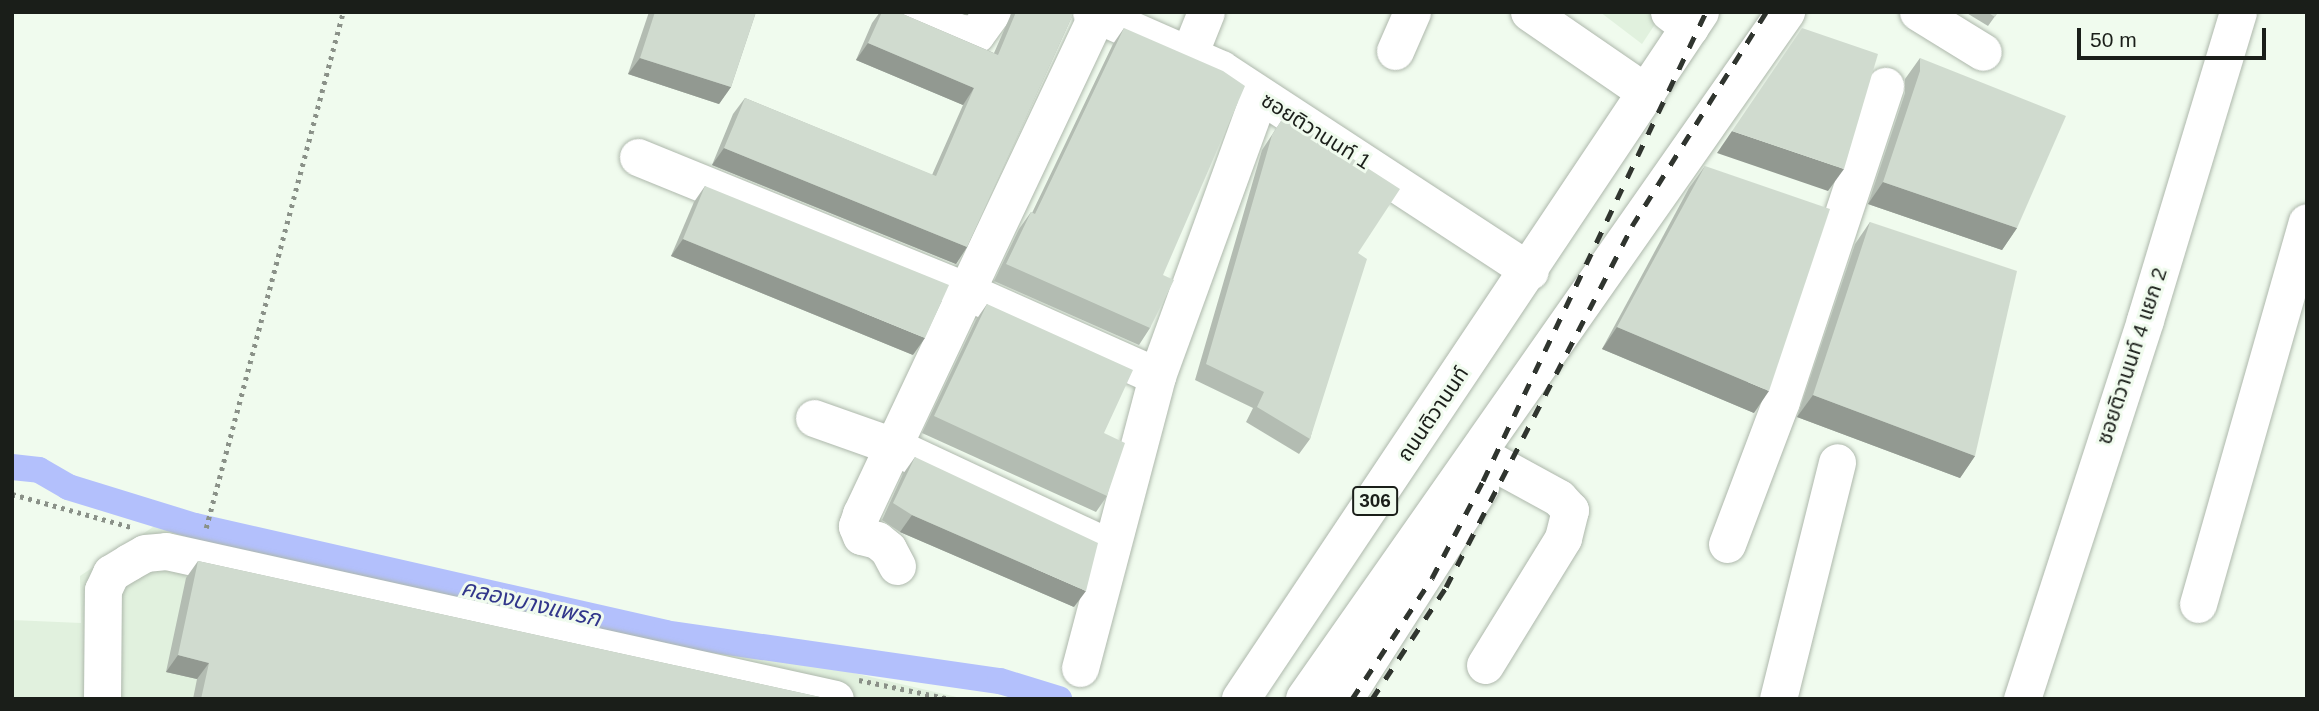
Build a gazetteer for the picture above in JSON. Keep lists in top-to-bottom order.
{
  "streets": {
    "main road": ["ถนนติวานนท์", "306"],
    "street": ["ซอยติวานนท์ 1", "ซอยติวานนท์ 4 แยก 2"]
  },
  "crossings": [
    ["ซอยติวานนท์ 1", "ถนนติวานนท์"]
  ],
  "water": ["คลองบางแพรก"],
  "scale_bar": "50 m"
}
